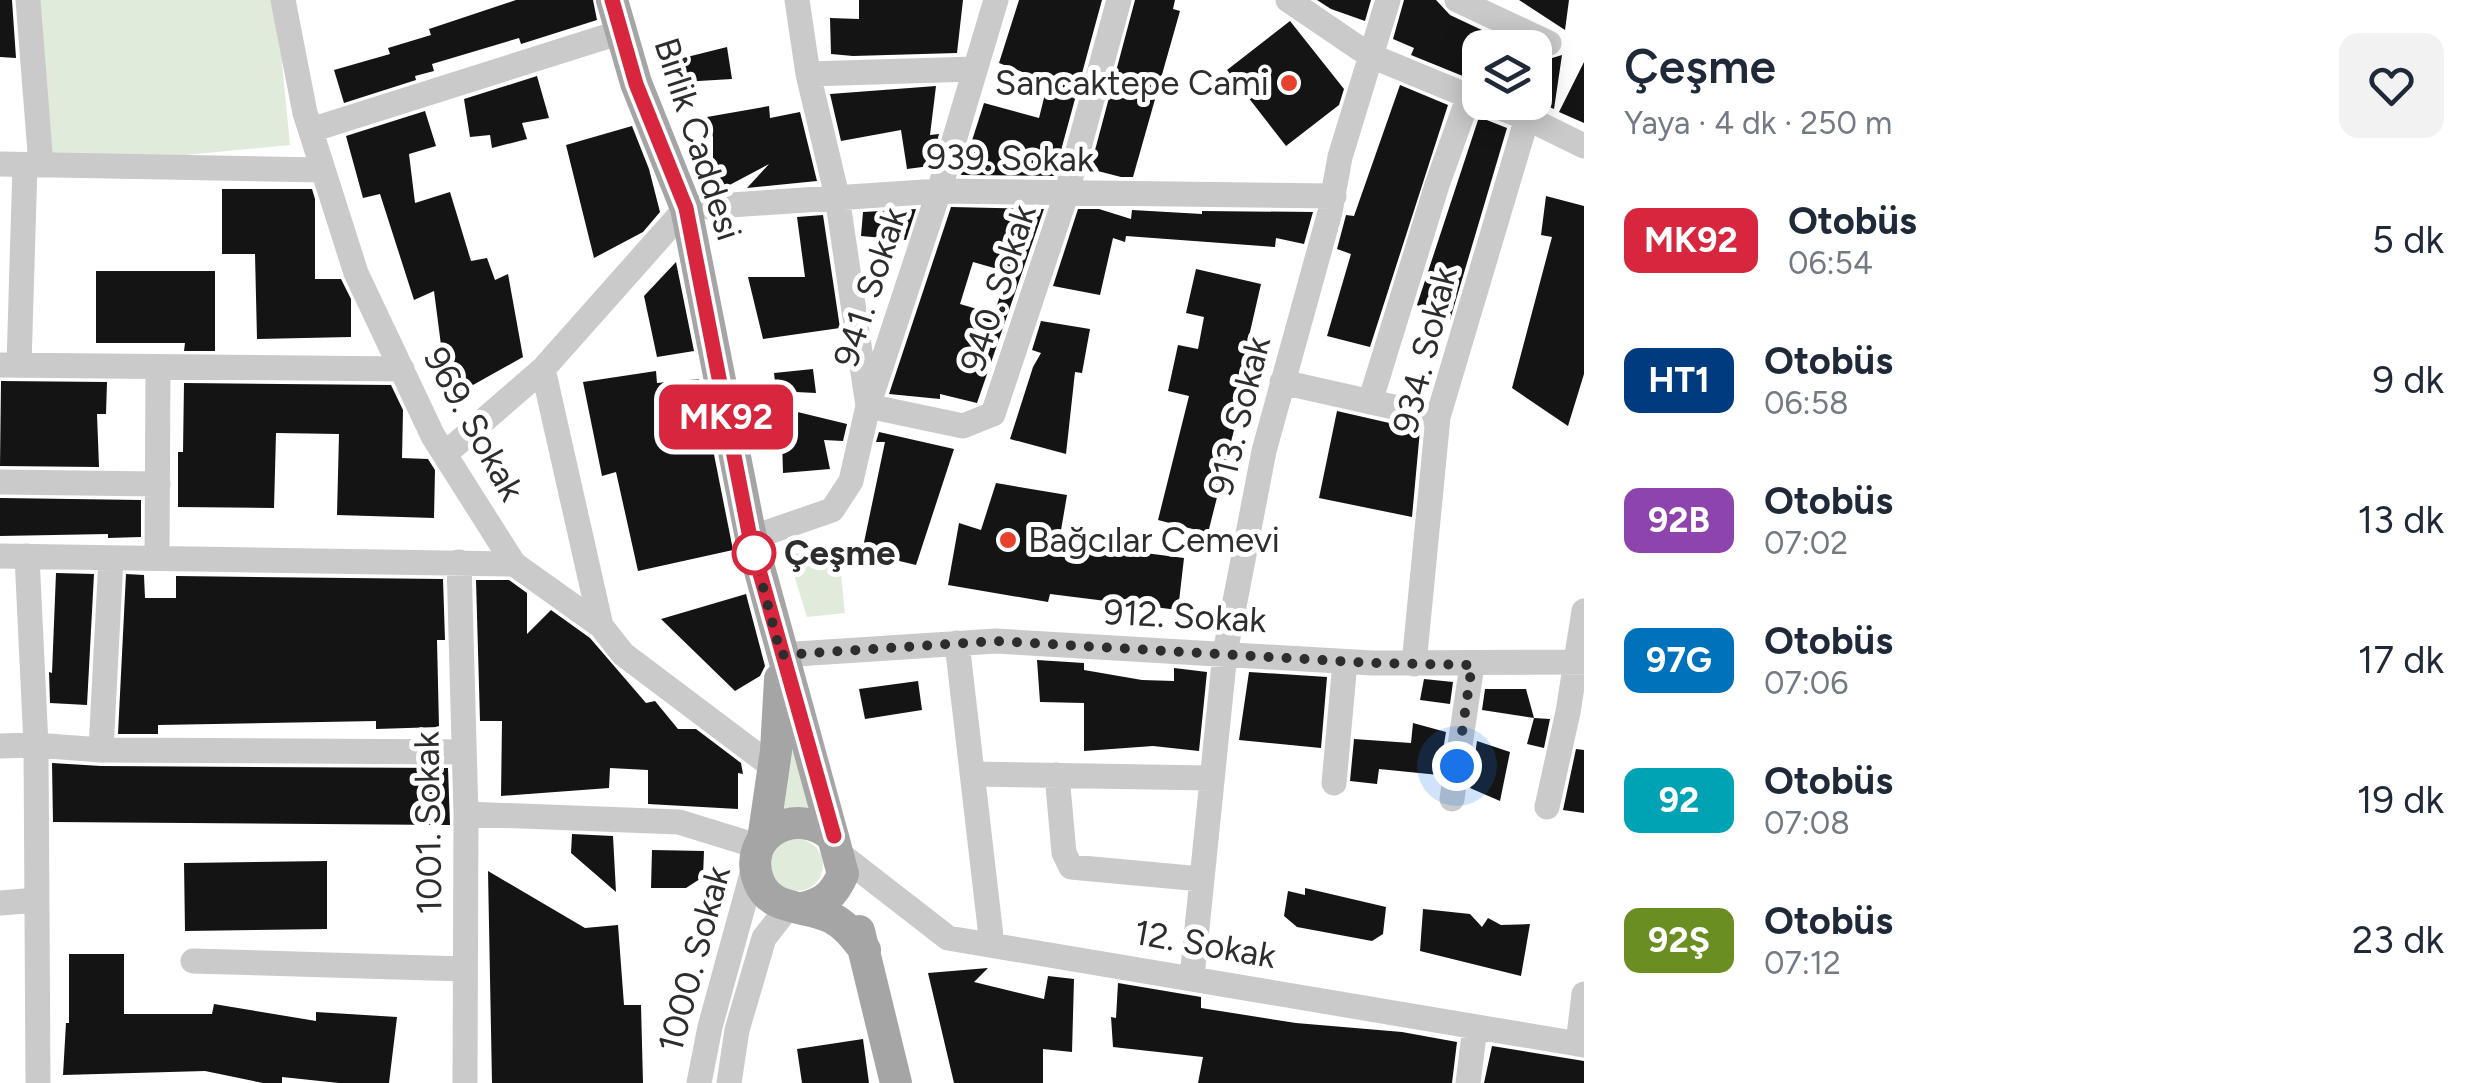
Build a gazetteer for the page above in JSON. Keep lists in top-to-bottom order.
{
  "streets": {
    "main road": ["Birlik Caddesi"],
    "street": [
      "939. Sokak",
      "941. Sokak",
      "940. Sokak",
      "934. Sokak",
      "913. Sokak",
      "969. Sokak",
      "912. Sokak",
      "1001. Sokak",
      "12. Sokak",
      "1000. Sokak"
    ]
  },
  "crossings": [
    ["Birlik Caddesi", "939. Sokak"],
    ["Birlik Caddesi", "941. Sokak"],
    ["Birlik Caddesi", "969. Sokak"],
    ["Birlik Caddesi", "912. Sokak"],
    ["Birlik Caddesi", "12. Sokak"],
    ["Birlik Caddesi", "1000. Sokak"],
    ["939. Sokak", "941. Sokak"],
    ["939. Sokak", "940. Sokak"],
    ["939. Sokak", "913. Sokak"],
    ["941. Sokak", "940. Sokak"],
    ["934. Sokak", "912. Sokak"],
    ["913. Sokak", "912. Sokak"],
    ["913. Sokak", "12. Sokak"],
    ["12. Sokak", "1000. Sokak"]
  ],
  "places": ["Sancaktepe Cami", "Bağcılar Cemevi", "Çeşme"],
  "lines": ["bus line MK92"],
  "page": {
    "on_map": "MK92",
    "heading": ["Çeşme", "Yaya · 4 dk · 250 m"],
    "list": [
      {
        "mark": "MK92",
        "name": "Otobüs",
        "note": "06:54",
        "value": "5 dk"
      },
      {
        "mark": "HT1",
        "name": "Otobüs",
        "note": "06:58",
        "value": "9 dk"
      },
      {
        "mark": "92B",
        "name": "Otobüs",
        "note": "07:02",
        "value": "13 dk"
      },
      {
        "mark": "97G",
        "name": "Otobüs",
        "note": "07:06",
        "value": "17 dk"
      },
      {
        "mark": "92",
        "name": "Otobüs",
        "note": "07:08",
        "value": "19 dk"
      },
      {
        "mark": "92Ş",
        "name": "Otobüs",
        "note": "07:12",
        "value": "23 dk"
      }
    ]
  }
}
